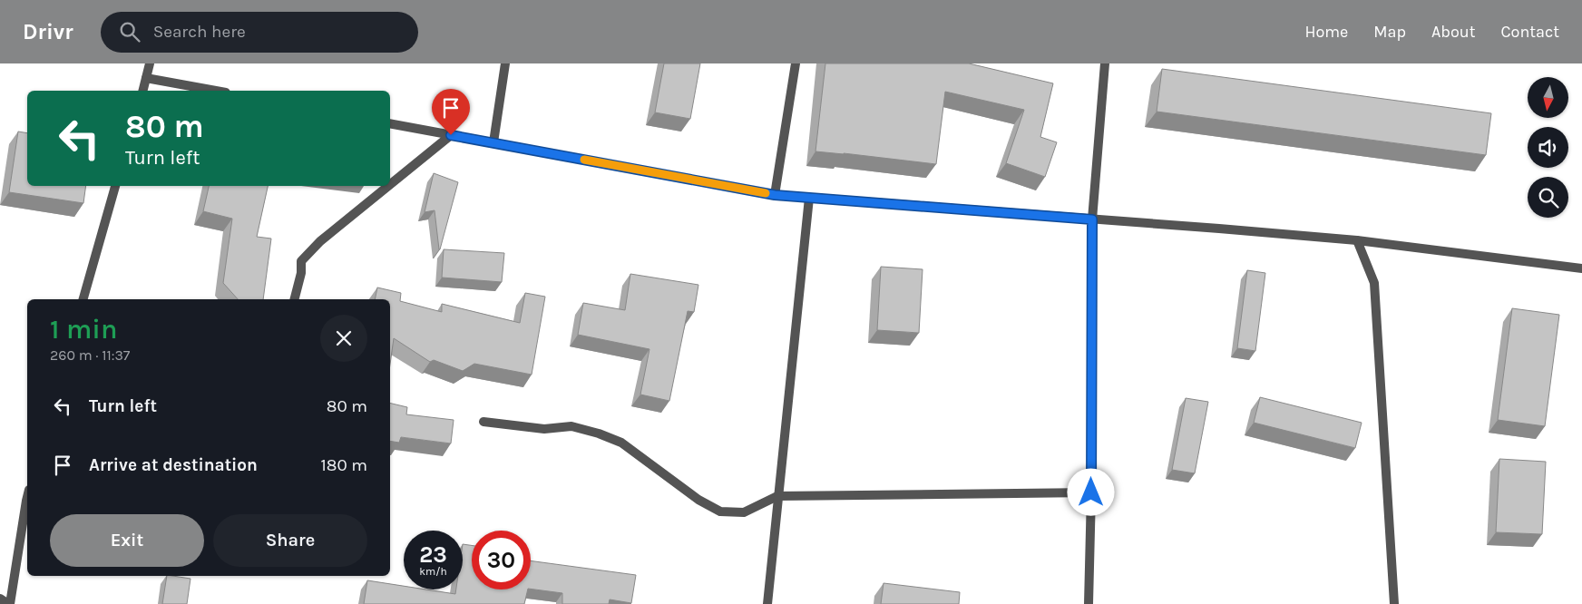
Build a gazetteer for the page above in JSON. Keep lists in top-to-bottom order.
{
  "north": "bottom",
  "page": {
    "header": "Drivr",
    "search": "Search here",
    "nav": [
      "Home",
      "Map",
      "About",
      "Contact"
    ],
    "turn": ["80 m", "Turn left"],
    "heading": ["1 min", "260 m · 11:37"],
    "list": [
      {
        "name": "Turn left",
        "value": "80 m"
      },
      {
        "name": "Arrive at destination",
        "value": "180 m"
      }
    ],
    "buttons": ["Exit", "Share"],
    "speed": "23 km/h",
    "limit": "30"
  }
}
